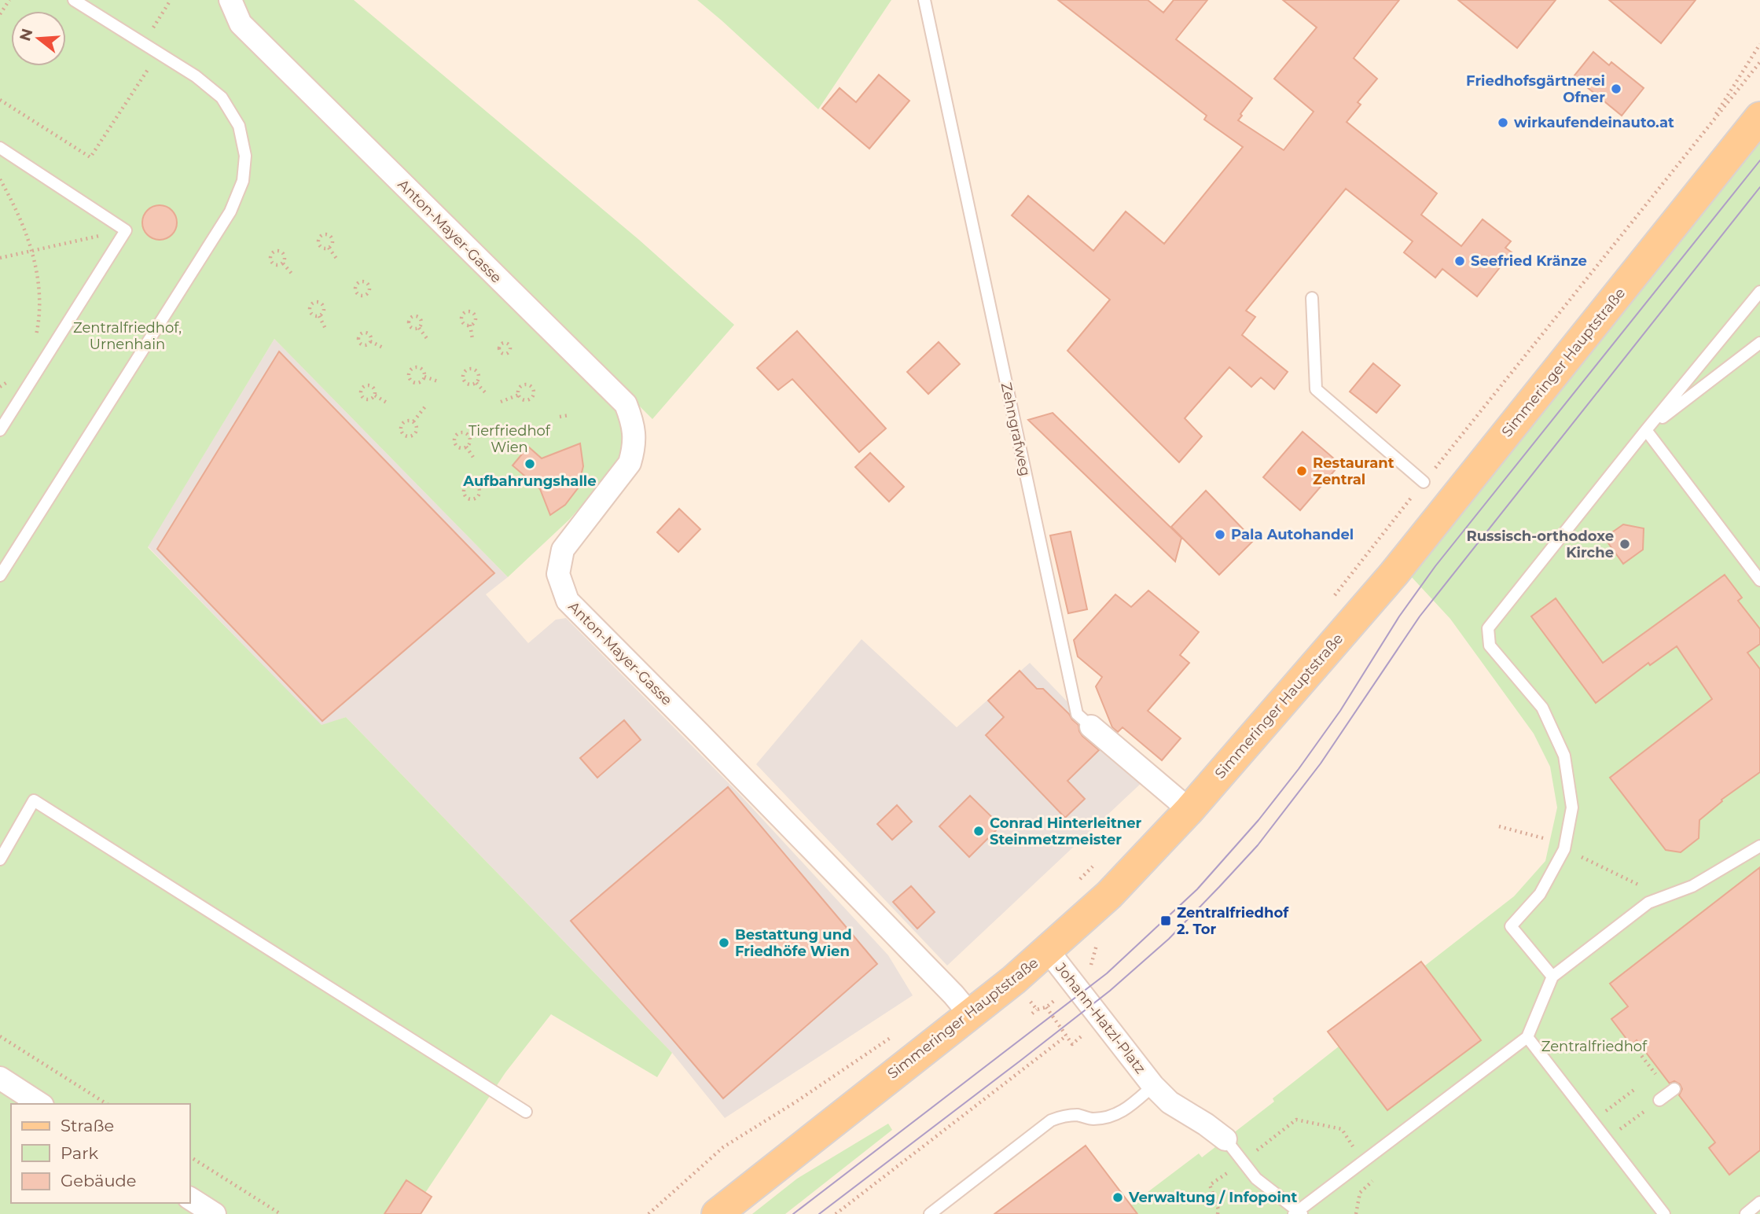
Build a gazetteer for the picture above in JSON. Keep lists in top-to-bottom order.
{
  "streets": {
    "main road": ["Simmeringer Hauptstraße"],
    "street": ["Anton-Mayer-Gasse", "Zehngrafweg", "Johann-Hatzl-Platz"]
  },
  "crossings": [
    ["Anton-Mayer-Gasse", "Simmeringer Hauptstraße"],
    ["Simmeringer Hauptstraße", "Zehngrafweg"],
    ["Simmeringer Hauptstraße", "Johann-Hatzl-Platz"]
  ],
  "parks": ["Zentralfriedhof, Urnenhain", "Tierfriedhof Wien", "Zentralfriedhof"],
  "places": {
    "other": [
      "Friedhofsgärtnerei Ofner",
      "wirkaufendeinauto.at",
      "Seefried Kränze",
      "Aufbahrungshalle",
      "Restaurant Zentral",
      "Pala Autohandel",
      "Russisch-orthodoxe Kirche",
      "Conrad Hinterleitner Steinmetzmeister",
      "Bestattung und Friedhöfe Wien",
      "Verwaltung / Infopoint"
    ],
    "transit": ["Zentralfriedhof 2. Tor"]
  },
  "legend": ["Straße", "Park", "Gebäude"],
  "north": "left"
}
